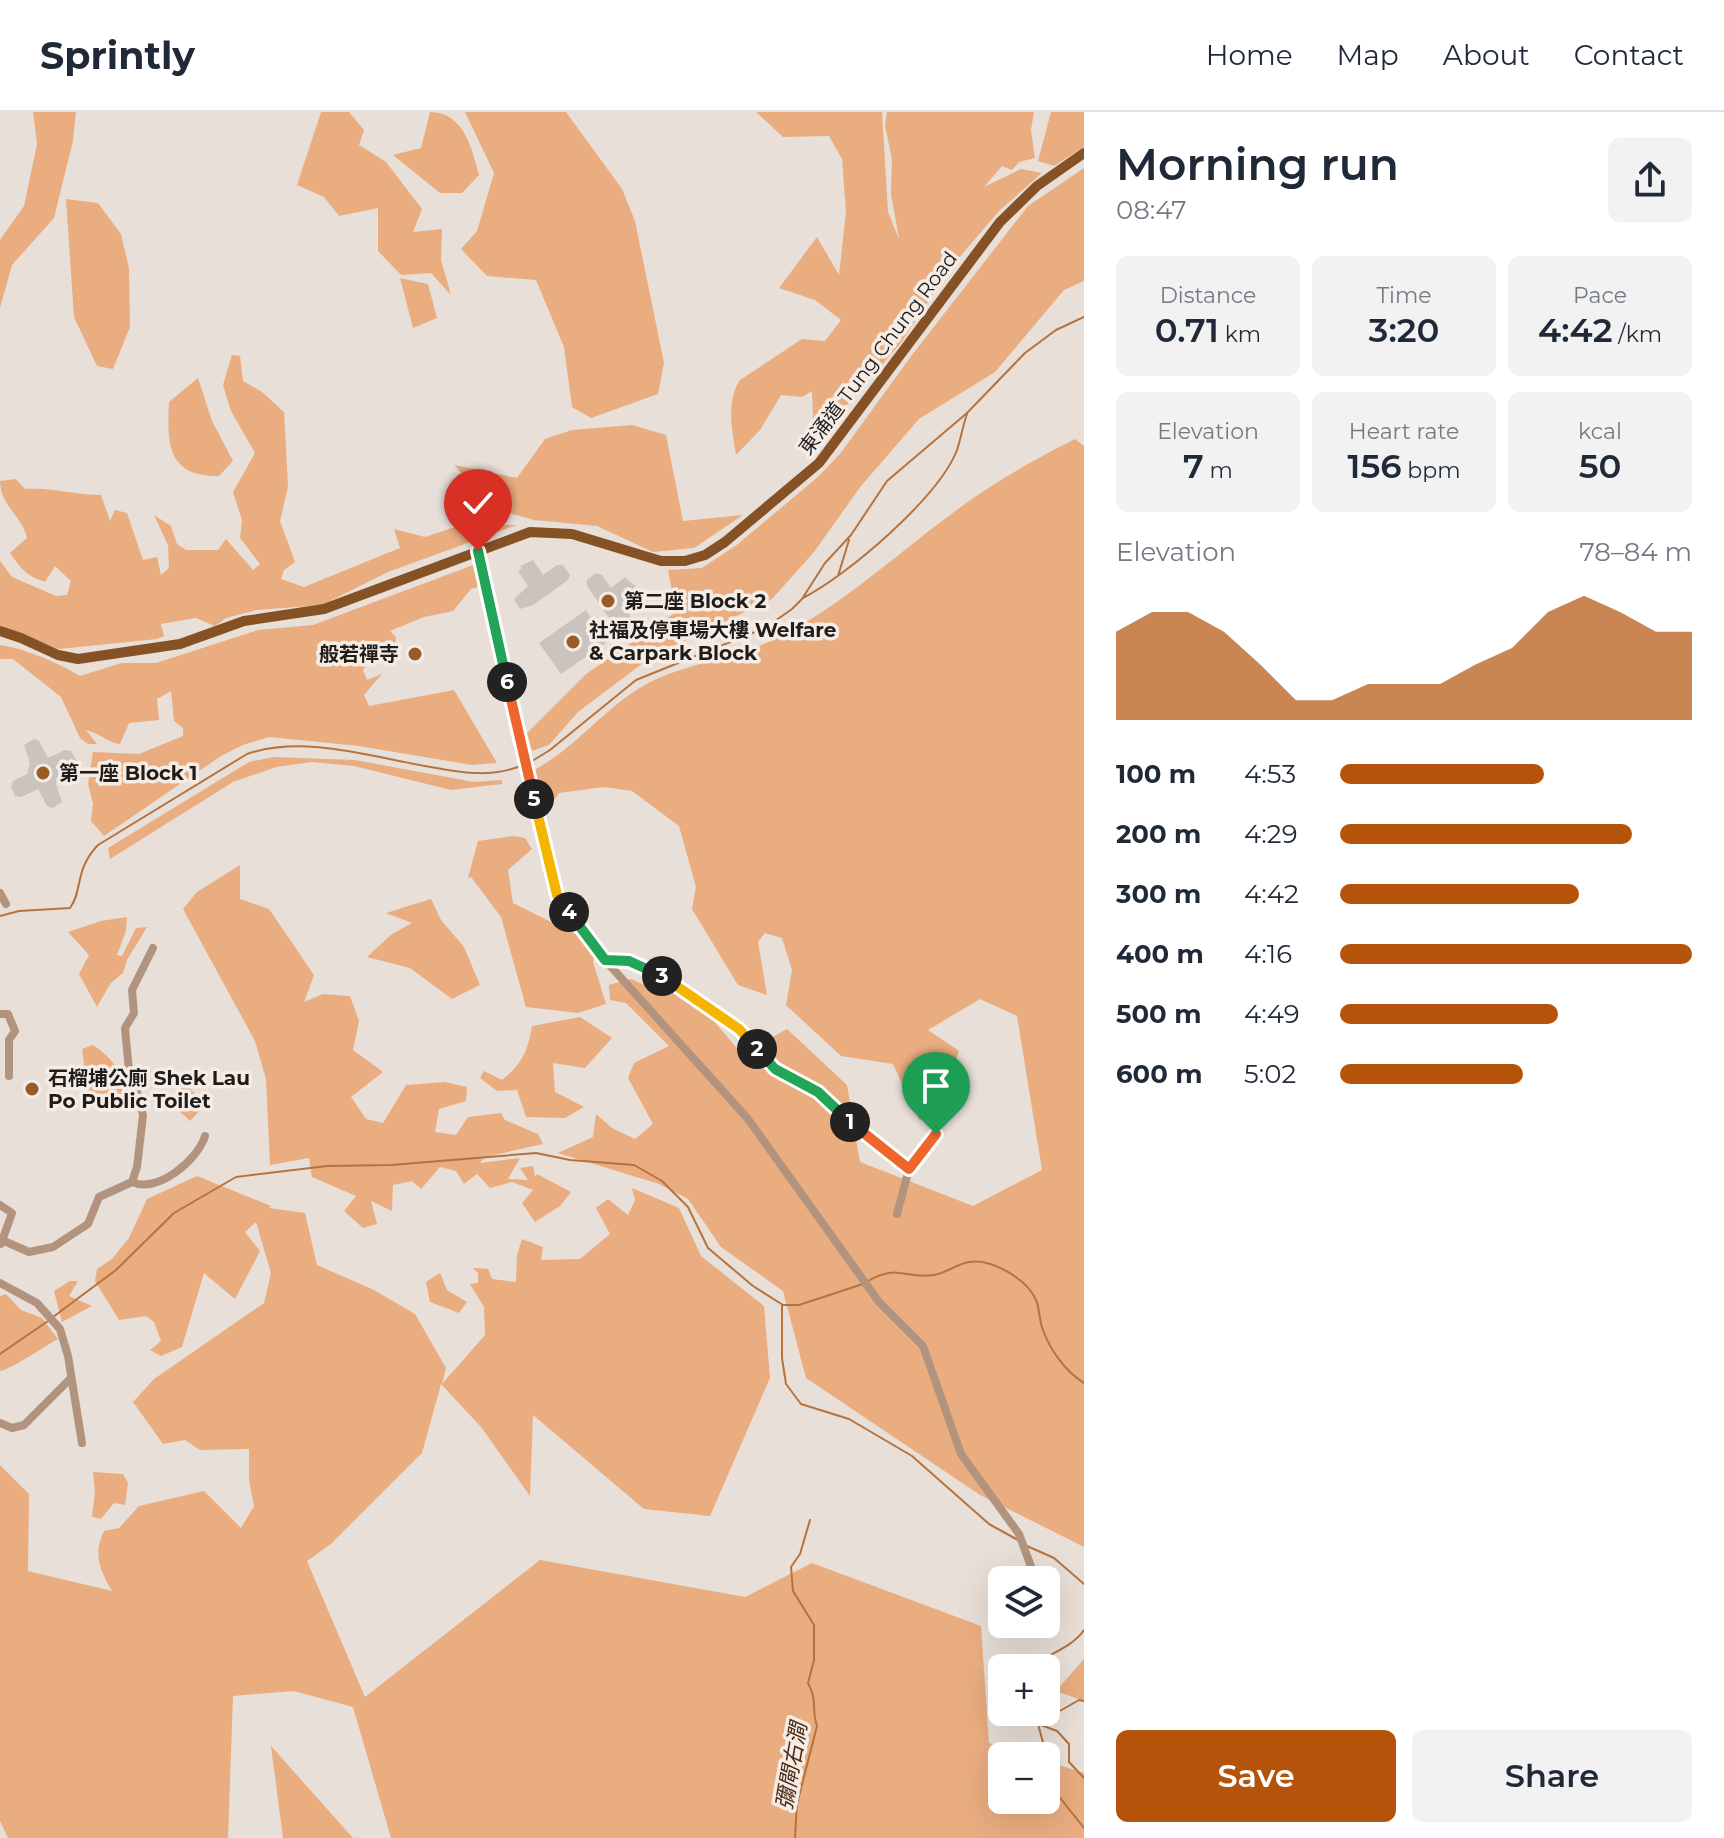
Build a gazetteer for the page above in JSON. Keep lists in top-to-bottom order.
{
  "streets": {
    "main road": ["東涌道 Tung Chung Road"]
  },
  "water": ["彌閘右澗"],
  "places": [
    "第二座 Block 2",
    "社福及停車場大樓 Welfare & Carpark Block",
    "般若禪寺",
    "第一座 Block 1",
    "石榴埔公廁 Shek Lau Po Public Toilet"
  ],
  "page": {
    "header": "Sprintly",
    "nav": [
      "Home",
      "Map",
      "About",
      "Contact"
    ],
    "heading": ["Morning run", "08:47"],
    "stats": [
      ["Distance", "0.71 km"],
      ["Time", "3:20"],
      ["Pace", "4:42 /km"],
      ["Elevation", "7 m"],
      ["Heart rate", "156 bpm"],
      ["kcal", "50"]
    ],
    "chart": ["Elevation", "78–84 m"],
    "pins": [
      "6",
      "5",
      "4",
      "3",
      "2",
      "1"
    ],
    "list": [
      {
        "name": "100 m",
        "note": "4:53"
      },
      {
        "name": "200 m",
        "note": "4:29"
      },
      {
        "name": "300 m",
        "note": "4:42"
      },
      {
        "name": "400 m",
        "note": "4:16"
      },
      {
        "name": "500 m",
        "note": "4:49"
      },
      {
        "name": "600 m",
        "note": "5:02"
      }
    ],
    "map_buttons": ["+", "−"],
    "buttons": ["Save", "Share"]
  }
}
